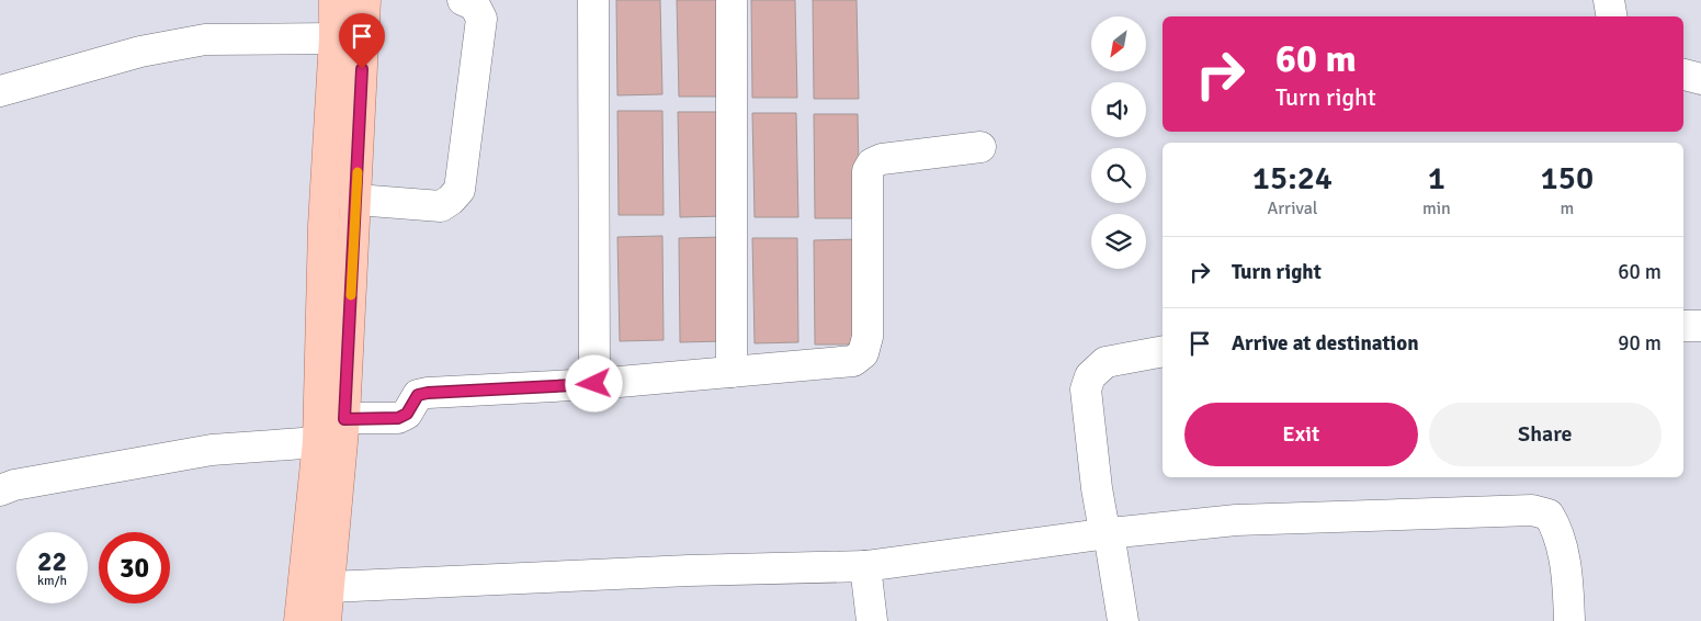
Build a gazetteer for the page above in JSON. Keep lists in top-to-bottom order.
{
  "north": "bottom left",
  "page": {
    "turn": ["60 m", "Turn right"],
    "eta": [
      "15:24",
      "Arrival",
      "1",
      "min",
      "150",
      "m"
    ],
    "list": [
      {
        "name": "Turn right",
        "value": "60 m"
      },
      {
        "name": "Arrive at destination",
        "value": "90 m"
      }
    ],
    "buttons": ["Exit", "Share"],
    "speed": "22 km/h",
    "limit": "30"
  }
}
